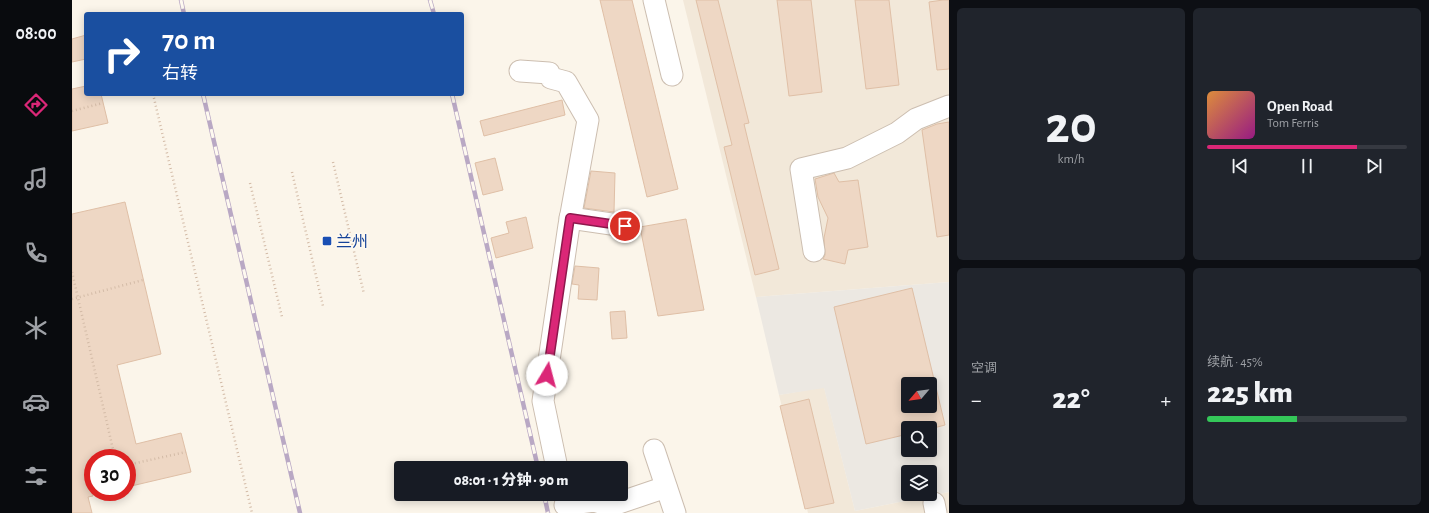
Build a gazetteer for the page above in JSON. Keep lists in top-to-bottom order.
{
  "places": {
    "transit": ["兰州"]
  },
  "north": "bottom left",
  "page": {
    "tabs": "08:00",
    "tile": [
      ["20", "km/h"],
      "空调",
      ["续航 · 45%", "225 km"]
    ],
    "turn": ["70 m", "右转"],
    "song": ["Open Road", "Tom Ferris"],
    "heat": ["−", "22°", "+"],
    "limit": "30",
    "trip": "08:01 · 1 分钟 · 90 m"
  }
}
